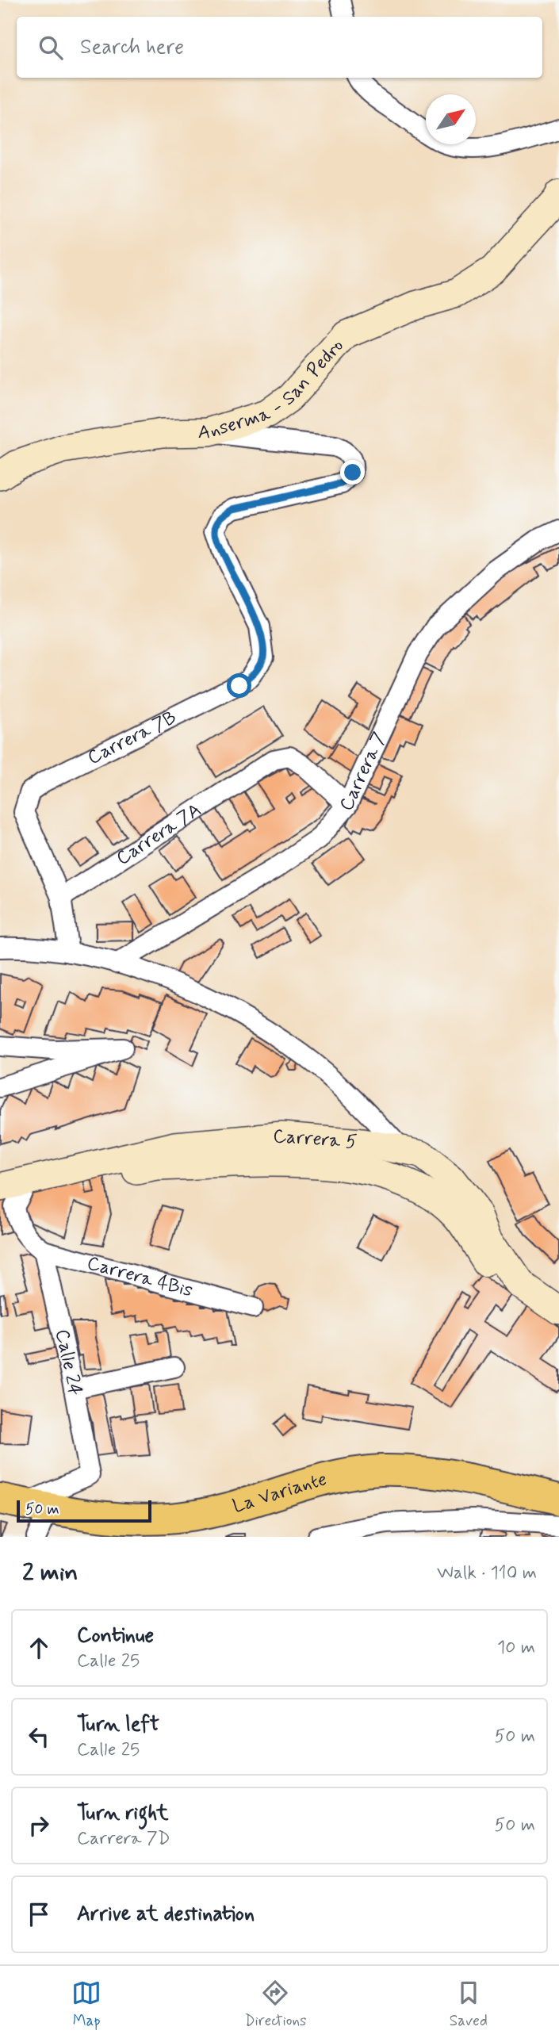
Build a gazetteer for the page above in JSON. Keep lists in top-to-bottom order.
{
  "streets": {
    "main road": ["La Variante"],
    "street": [
      "Anserma - San Pedro",
      "Carrera 7B",
      "Carrera 7",
      "Carrera 7A",
      "Carrera 5",
      "Carrera 4Bis",
      "Calle 24"
    ]
  },
  "crossings": [
    ["Anserma - San Pedro", "Carrera 7B"],
    ["Carrera 7B", "Carrera 7A"],
    ["Carrera 7", "Carrera 7A"],
    ["Carrera 5", "Calle 24"],
    ["Carrera 4Bis", "Calle 24"],
    ["Calle 24", "La Variante"]
  ],
  "scale_bar": "50 m",
  "north": "top right",
  "page": {
    "search": "Search here",
    "scale": "50 m",
    "heading": ["2 min", "Walk · 110 m"],
    "list": [
      ["Continue", "Calle 25", "10 m"],
      ["Turn left", "Calle 25", "50 m"],
      ["Turn right", "Carrera 7D", "50 m"],
      "Arrive at destination"
    ],
    "nav": ["Map", "Directions", "Saved"]
  }
}
